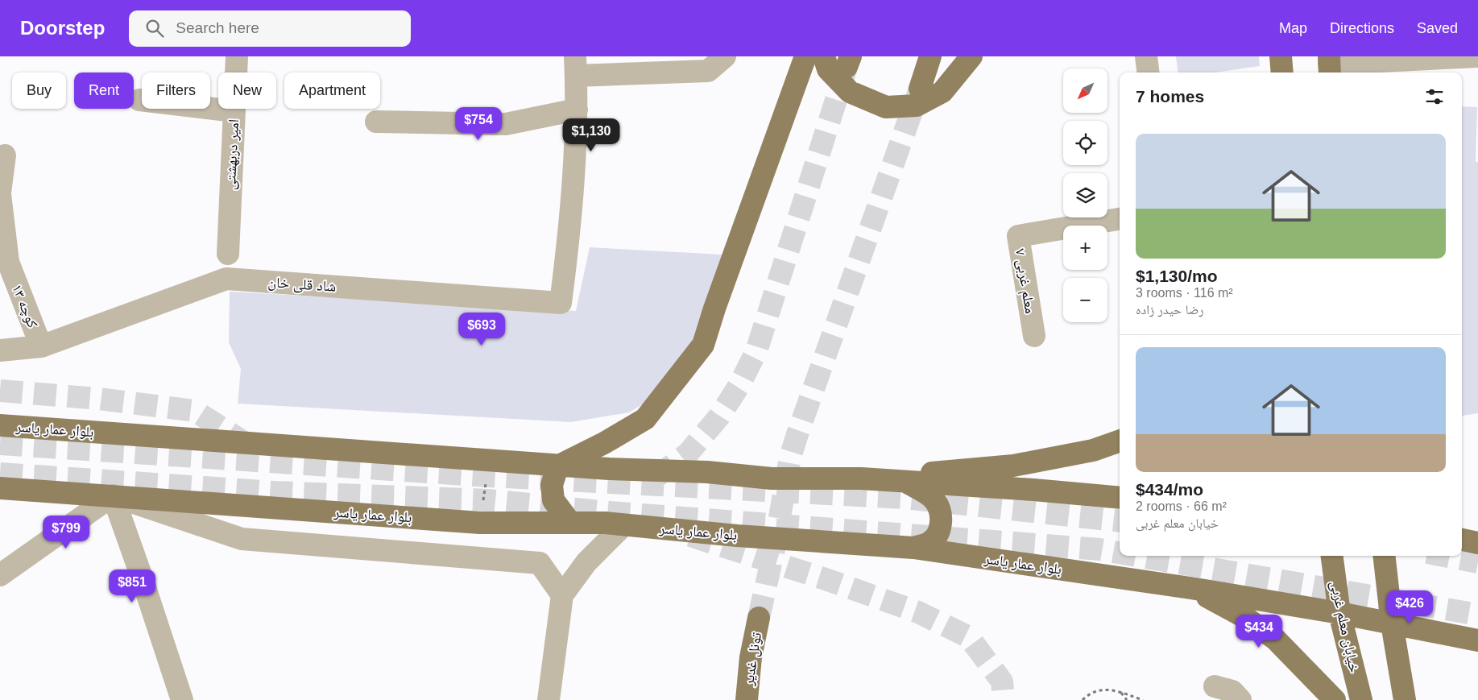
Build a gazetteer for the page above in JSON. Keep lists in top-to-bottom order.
{
  "streets": {
    "main road": ["بلوار عمار یاسر", "خیابان معلم غربی", "تونل غدیر"],
    "street": [
      "امیر دربهشتی",
      "معلم غربی ۷",
      "شاد قلی خان",
      "کوچه ۱۳"
    ]
  },
  "crossings": [
    ["شاد قلی خان", "کوچه ۱۳"],
    ["بلوار عمار یاسر", "خیابان معلم غربی"]
  ],
  "north": "bottom left",
  "page": {
    "header": "Doorstep",
    "search": "Search here",
    "nav": ["Map", "Directions", "Saved"],
    "map_buttons": ["+", "−"],
    "chip": [
      "Buy",
      "Rent",
      "Filters",
      "New",
      "Apartment"
    ],
    "heading": "7 homes",
    "price": [
      "$754",
      "$1,130",
      "$693",
      "$799",
      "$851",
      "$426",
      "$434"
    ],
    "list": [
      {
        "name": "$1,130/mo",
        "note": "3 rooms · 116 m² · رضا حیدر زاده"
      },
      {
        "name": "$434/mo",
        "note": "2 rooms · 66 m² · خیابان معلم غربی"
      }
    ]
  }
}
